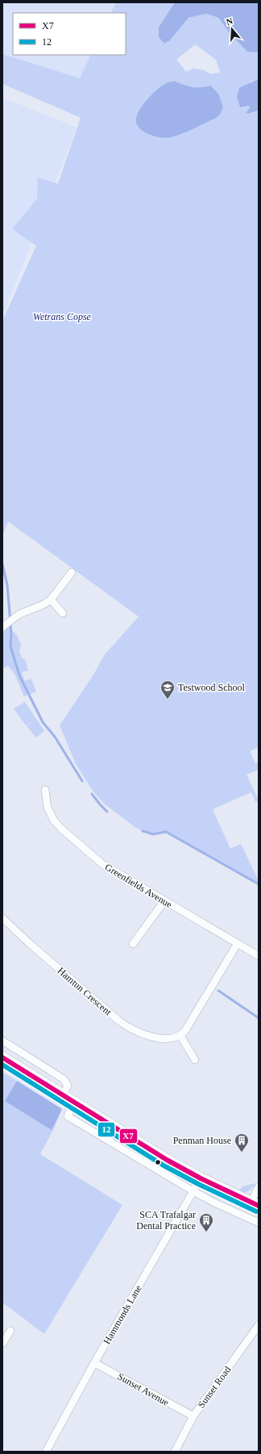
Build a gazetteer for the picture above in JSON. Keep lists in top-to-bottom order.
{
  "streets": {
    "street": [
      "Greenfields Avenue",
      "Hamtun Crescent",
      "Hammonds Lane",
      "Sunset Road",
      "Sunset Avenue"
    ]
  },
  "crossings": [
    ["Hammonds Lane", "Sunset Avenue"],
    ["Sunset Road", "Sunset Avenue"]
  ],
  "parks": ["Wetrans Copse"],
  "places": {
    "school or university": ["Testwood School"],
    "building": ["Penman House", "SCA Trafalgar Dental Practice"]
  },
  "lines": ["transit line X7", "transit line 12"],
  "legend": ["X7", "12"],
  "north": "top"
}
